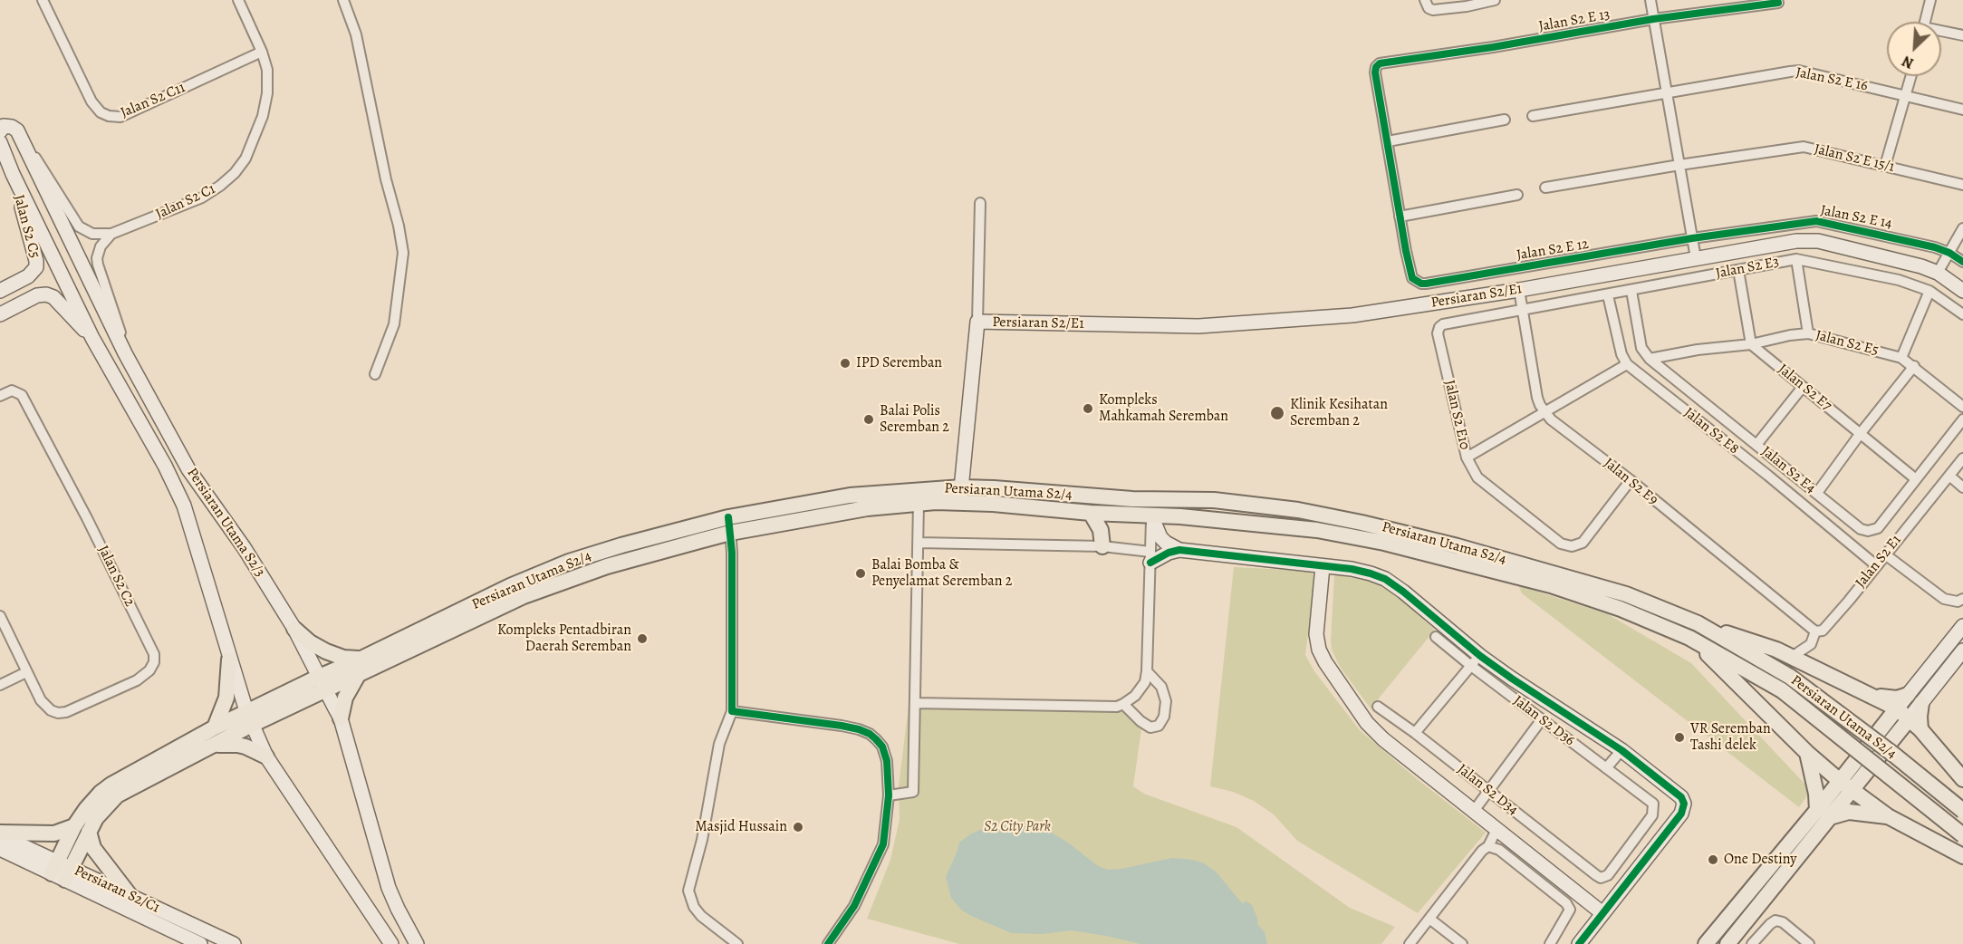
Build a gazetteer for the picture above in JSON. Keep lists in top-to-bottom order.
{
  "streets": {
    "main road": ["Persiaran Utama S2/4"],
    "street": [
      "Jalan S2 E 13",
      "Jalan S2 E 16",
      "Jalan S2 C11",
      "Jalan S2 E 15/1",
      "Jalan S2 C1",
      "Jalan S2 E 14",
      "Jalan S2 C5",
      "Jalan S2 E 12",
      "Jalan S2 E3",
      "Persiaran S2/E1",
      "Jalan S2 E5",
      "Jalan S2 E7",
      "Jalan S2 E10",
      "Jalan S2 E8",
      "Jalan S2 E4",
      "Jalan S2 E9",
      "Persiaran Utama S2/3",
      "Jalan S2 E1",
      "Jalan S2 C2",
      "Jalan S2 D36",
      "Jalan S2 D34",
      "Persiaran S2/C1"
    ]
  },
  "crossings": [
    ["Jalan S2 C11", "Jalan S2 C1"],
    ["Jalan S2 E 14", "Jalan S2 E 12"],
    ["Jalan S2 C5", "Persiaran Utama S2/3"],
    ["Jalan S2 E3", "Jalan S2 E10"],
    ["Jalan S2 E3", "Jalan S2 E4"],
    ["Jalan S2 E3", "Jalan S2 E9"],
    ["Persiaran S2/E1", "Jalan S2 E9"],
    ["Jalan S2 E5", "Jalan S2 E7"],
    ["Jalan S2 E5", "Jalan S2 E4"],
    ["Jalan S2 E7", "Jalan S2 E4"],
    ["Jalan S2 E10", "Jalan S2 E9"],
    ["Jalan S2 E8", "Jalan S2 E1"],
    ["Jalan S2 E9", "Jalan S2 E1"],
    ["Persiaran Utama S2/4", "Persiaran Utama S2/3"],
    ["Persiaran Utama S2/4", "Persiaran S2/C1"],
    ["Jalan S2 D36", "Jalan S2 D34"]
  ],
  "parks": ["S2 City Park"],
  "places": [
    "IPD Seremban",
    "Kompleks Mahkamah Seremban",
    "Klinik Kesihatan Seremban 2",
    "Balai Polis Seremban 2",
    "Balai Bomba & Penyelamat Seremban 2",
    "Kompleks Pentadbiran Daerah Seremban",
    "VR Seremban Tashi delek",
    "Masjid Hussain",
    "One Destiny"
  ],
  "north": "bottom left"
}
